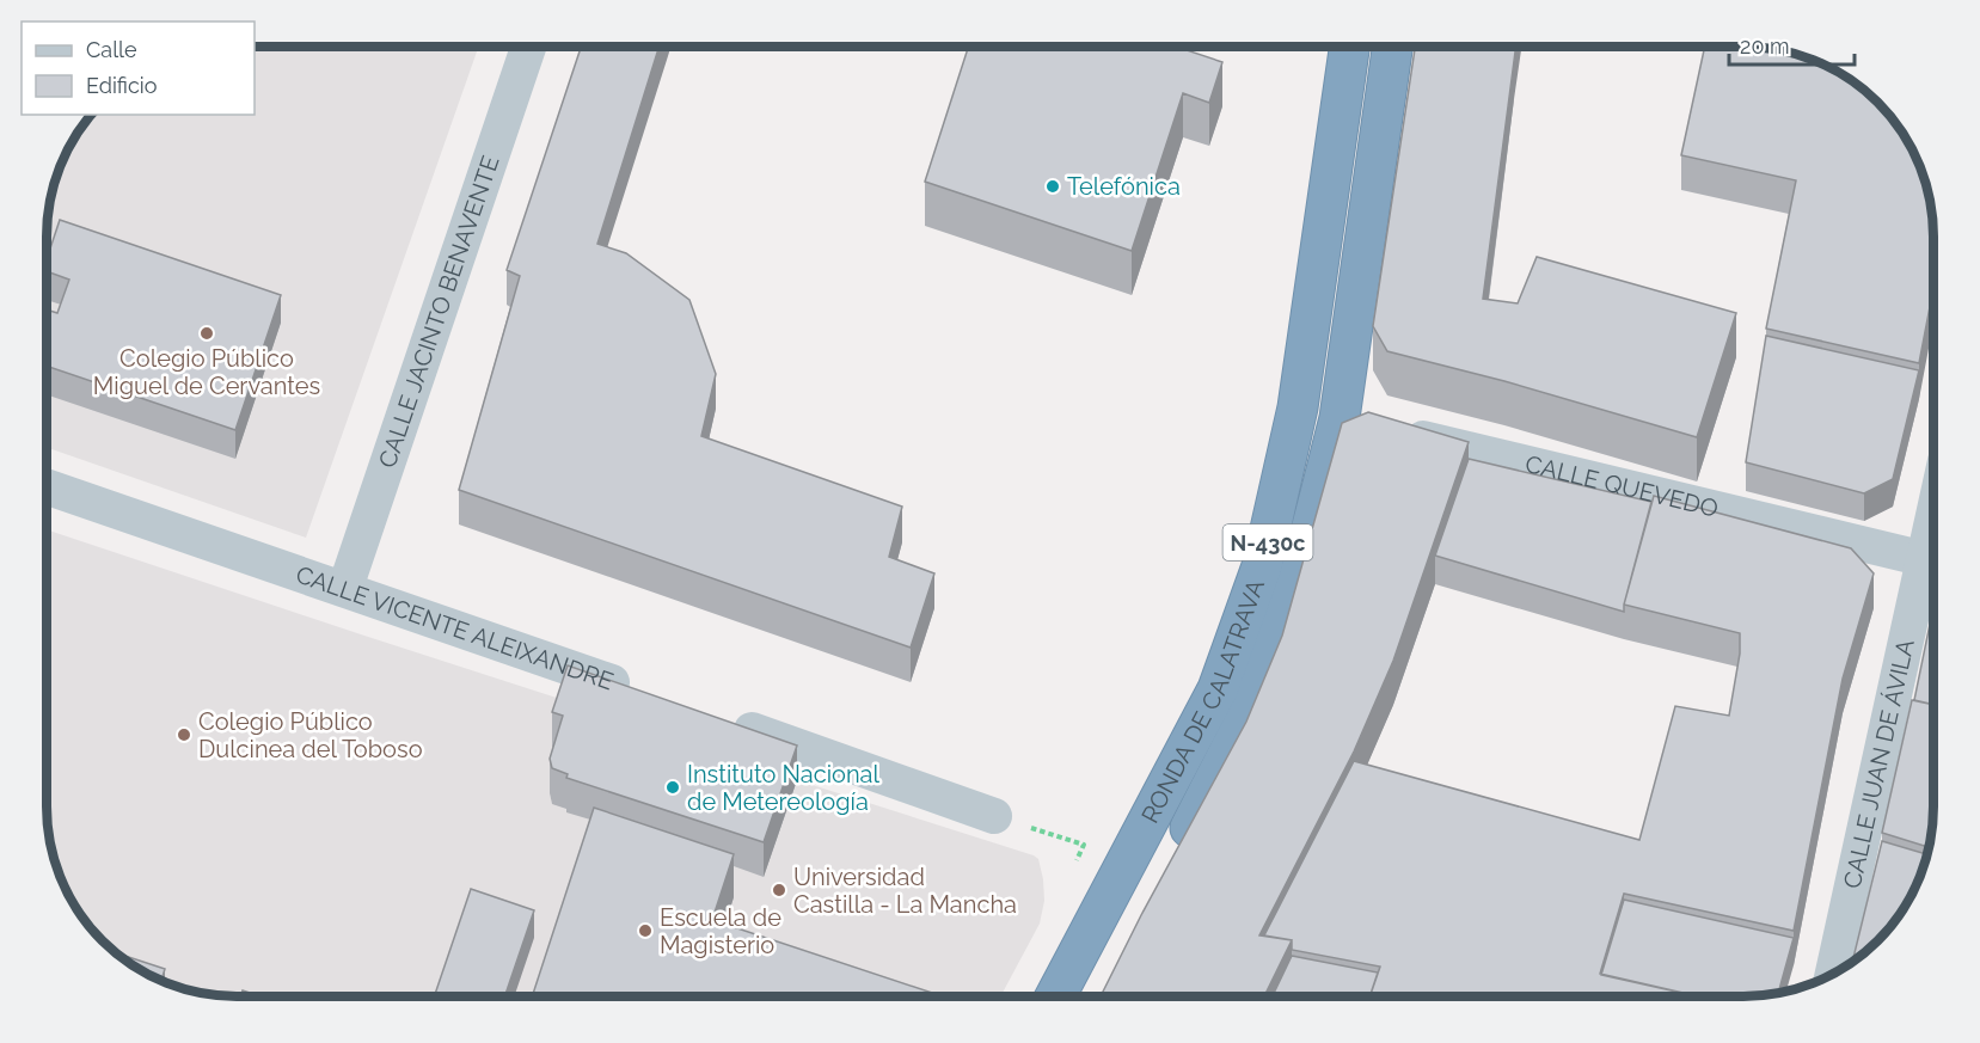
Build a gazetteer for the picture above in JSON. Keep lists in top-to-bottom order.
{
  "streets": {
    "highway": ["N-430c", "RONDA DE CALATRAVA"],
    "street": [
      "CALLE JACINTO BENAVENTE",
      "CALLE QUEVEDO",
      "CALLE VICENTE ALEIXANDRE",
      "CALLE JUAN DE ÁVILA"
    ]
  },
  "crossings": [
    ["CALLE JACINTO BENAVENTE", "CALLE VICENTE ALEIXANDRE"],
    ["CALLE QUEVEDO", "RONDA DE CALATRAVA"]
  ],
  "places": [
    "Telefónica",
    "Colegio Público Miguel de Cervantes",
    "Colegio Público Dulcinea del Toboso",
    "Instituto Nacional de Metereología",
    "Universidad Castilla - La Mancha",
    "Escuela de Magisterio"
  ],
  "legend": ["Calle", "Edificio"],
  "scale_bar": "20 m"
}
